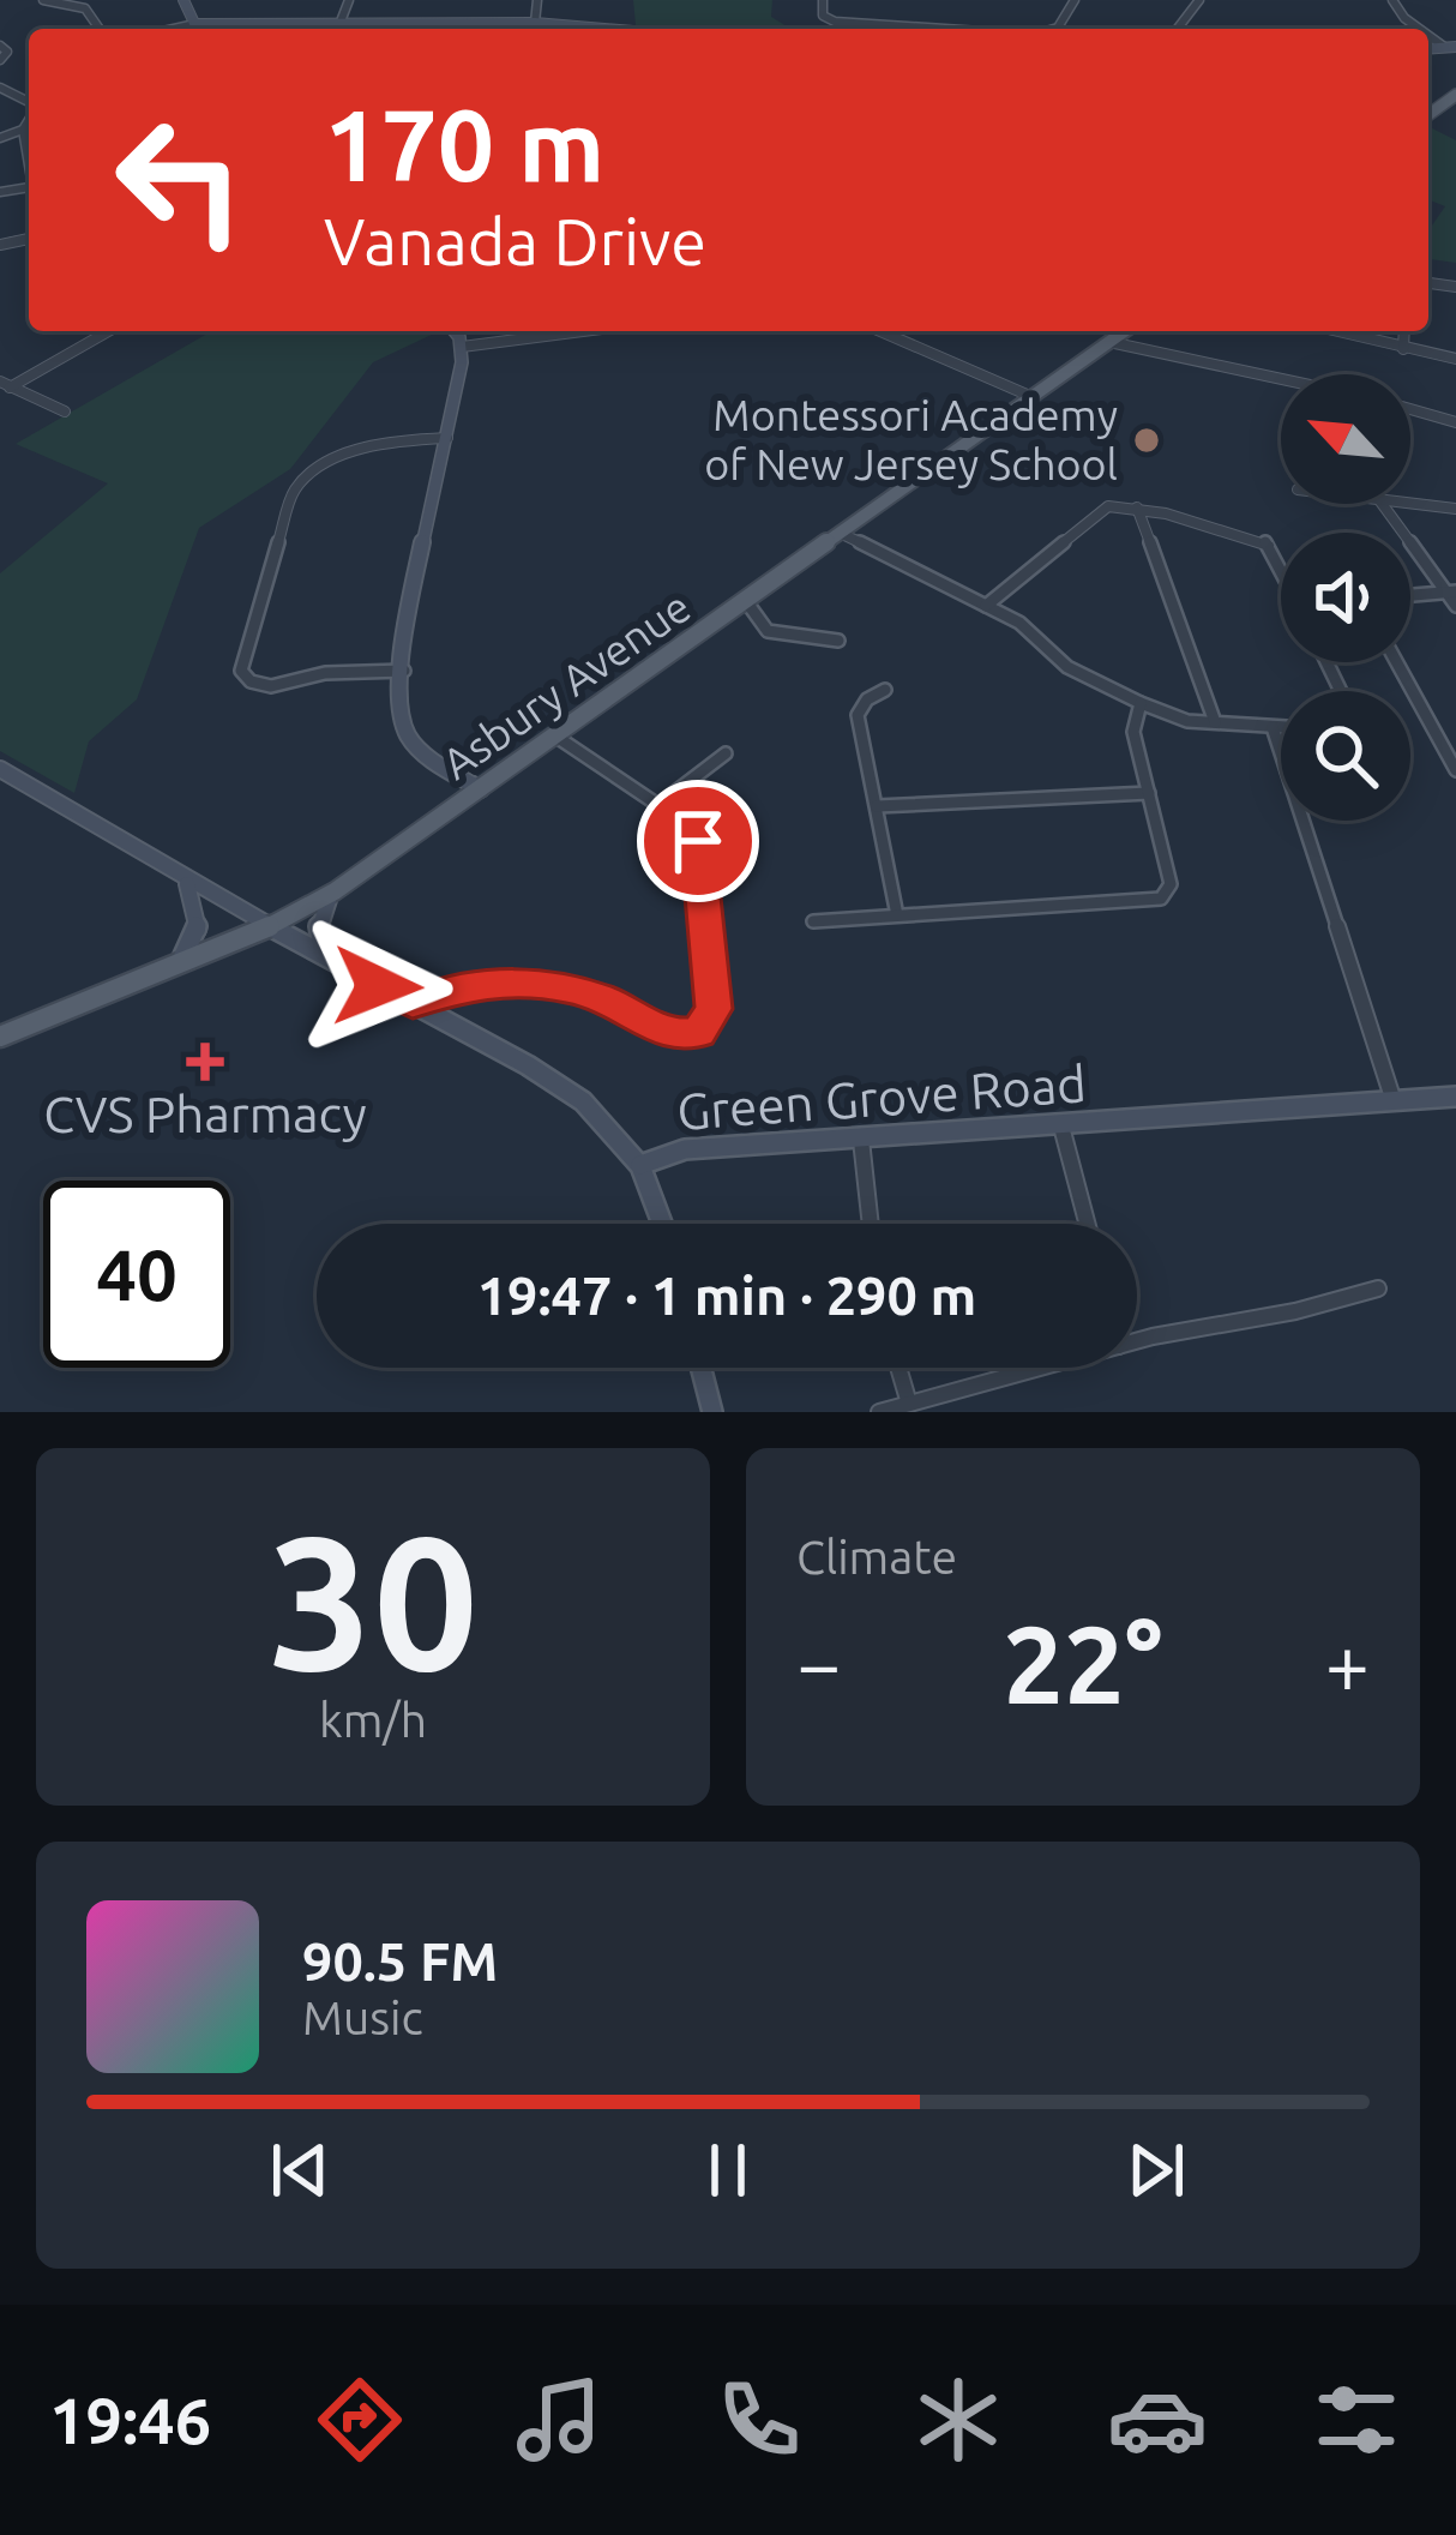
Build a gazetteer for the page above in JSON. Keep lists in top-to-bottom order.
{
  "streets": {
    "main road": ["Asbury Avenue"],
    "street": ["Green Grove Road"]
  },
  "crossings": [
    ["Asbury Avenue", "Green Grove Road"]
  ],
  "places": {
    "other": ["Montessori Academy of New Jersey School"],
    "health": ["CVS Pharmacy"]
  },
  "north": "top left",
  "page": {
    "turn": ["170 m", "Vanada Drive"],
    "limit": "40",
    "trip": "19:47 · 1 min · 290 m",
    "tile": [
      ["30", "km/h"],
      "Climate"
    ],
    "heat": ["−", "22°", "+"],
    "song": ["90.5 FM", "Music"],
    "tabs": "19:46"
  }
}
